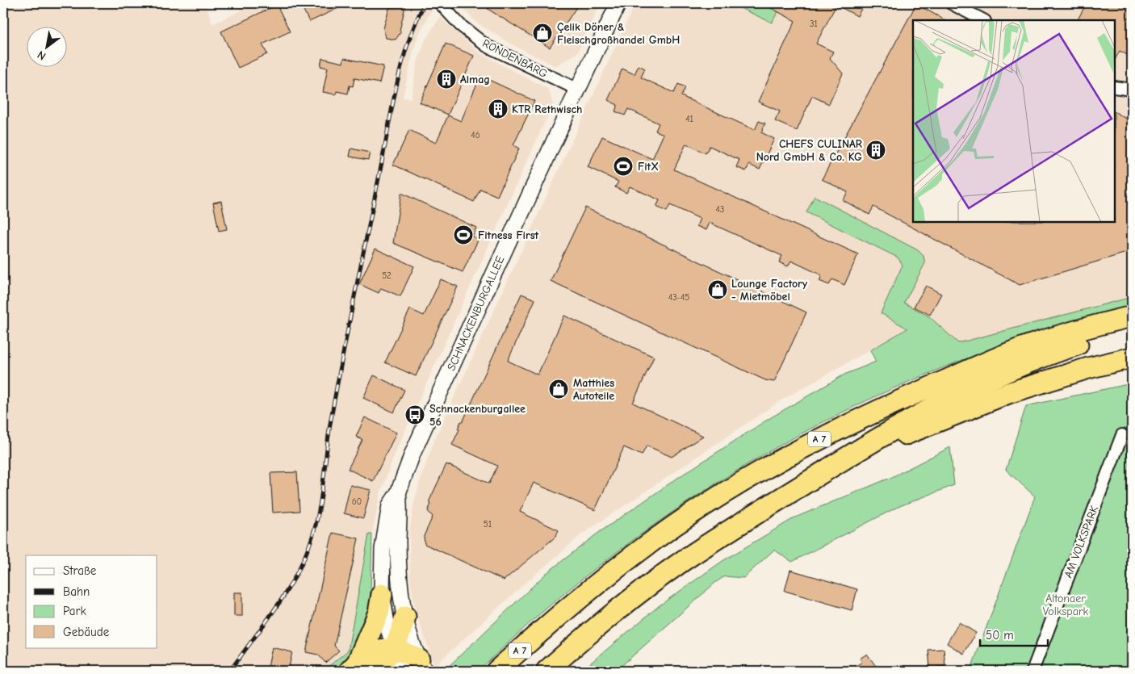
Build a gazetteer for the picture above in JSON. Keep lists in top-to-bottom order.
{
  "streets": {
    "highway": ["A 7"],
    "main road": ["SCHNACKENBURGALLEE"],
    "street": ["RONDENBARG", "AM VOLKSPARK"]
  },
  "crossings": [
    ["RONDENBARG", "SCHNACKENBURGALLEE"]
  ],
  "parks": ["Altonaer Volkspark"],
  "places": {
    "shop": ["Çelik Döner & Fleischgroßhandel GmbH", "Lounge Factory - Mietmöbel", "Matthies Autoteile"],
    "building": ["Almag", "KTR Rethwisch", "CHEFS CULINAR Nord GmbH & Co. KG"],
    "sports": ["FitX", "Fitness First"],
    "bus stop": ["Schnackenburgallee 56"]
  },
  "house_numbers": [
    "31",
    "41",
    "46",
    "43",
    "52",
    "43-45",
    "60",
    "51"
  ],
  "legend": [
    "Straße",
    "Bahn",
    "Park",
    "Gebäude"
  ],
  "scale_bar": "50 m",
  "north": "bottom left"
}
